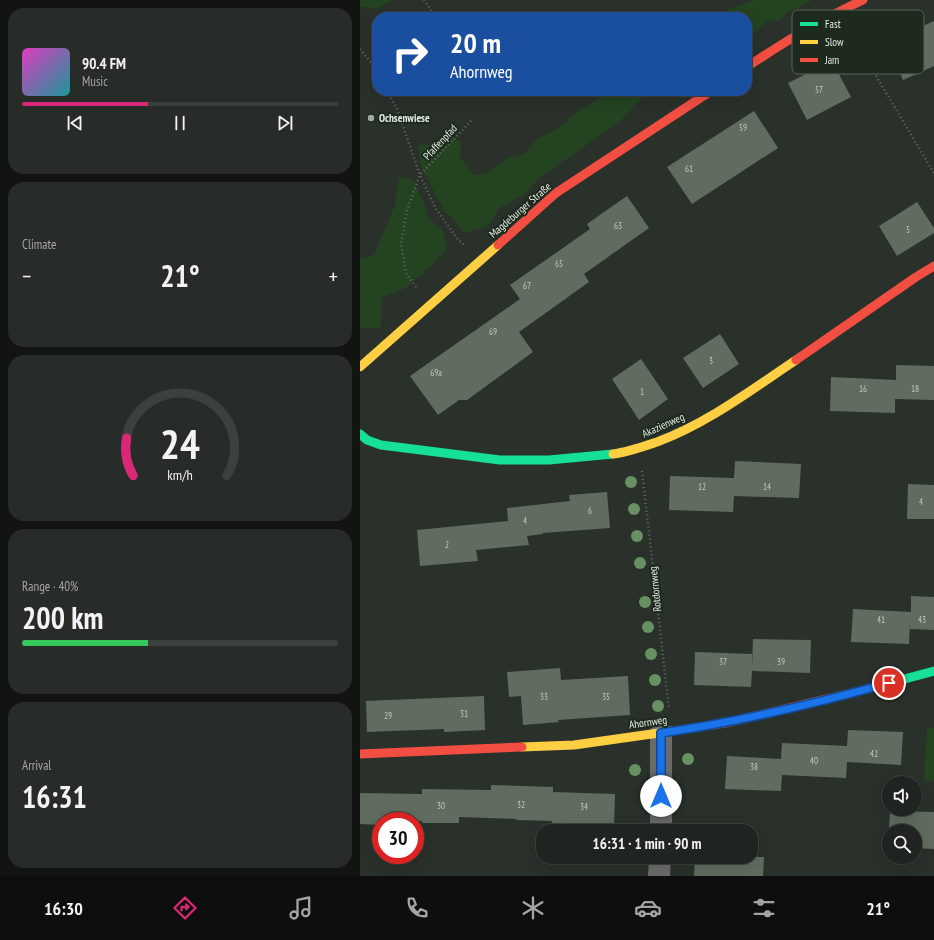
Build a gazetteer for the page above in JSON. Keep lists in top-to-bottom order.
{
  "streets": {
    "street": ["Magdeburger Straße", "Akazienweg", "Ahornweg"],
    "path": ["Pfaffenpfad", "Rotdornweg"]
  },
  "places": ["Ochsenwiese"],
  "house_numbers": [
    "57",
    "59",
    "61",
    "63",
    "5",
    "65",
    "67",
    "69",
    "3",
    "69a",
    "16",
    "18",
    "1",
    "12",
    "14",
    "4",
    "6",
    "4",
    "2",
    "41",
    "43",
    "37",
    "39",
    "33",
    "35",
    "31",
    "29",
    "42",
    "40",
    "38",
    "32",
    "30",
    "34"
  ],
  "legend": ["Fast", "Slow", "Jam"],
  "page": {
    "turn": ["20 m", "Ahornweg"],
    "song": ["90.4 FM", "Music"],
    "tile": [
      "Climate",
      ["Range · 40%", "200 km"],
      ["Arrival", "16:31"]
    ],
    "heat": ["−", "21°", "+"],
    "limit": "30",
    "trip": "16:31 · 1 min · 90 m",
    "tabs": ["16:30", "21°"],
    "gauge": ["24", "km/h"]
  }
}
